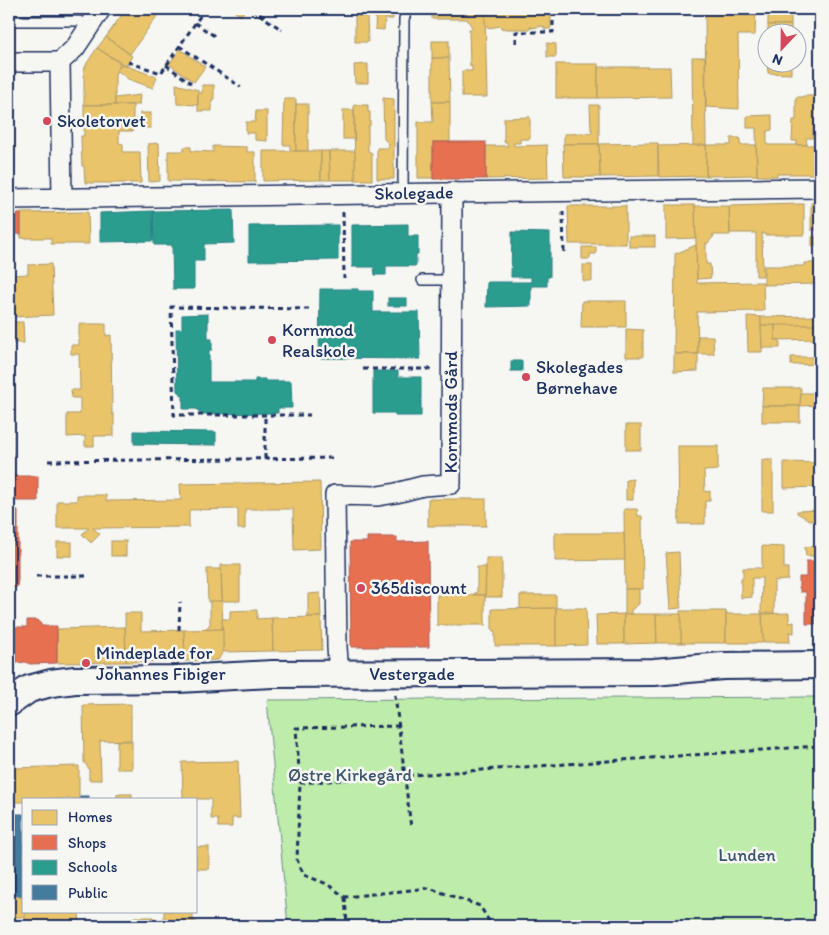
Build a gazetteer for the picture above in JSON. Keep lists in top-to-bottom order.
{
  "streets": {
    "street": ["Skolegade", "Kornmods Gård", "Vestergade"]
  },
  "crossings": [
    ["Skolegade", "Kornmods Gård"],
    ["Kornmods Gård", "Vestergade"]
  ],
  "parks": ["Østre Kirkegård", "Lunden"],
  "places": [
    "Skoletorvet",
    "Kornmod Realskole",
    "Skolegades Børnehave",
    "365discount",
    "Mindeplade for Johannes Fibiger"
  ],
  "legend": [
    "Homes",
    "Shops",
    "Schools",
    "Public"
  ],
  "north": "bottom"
}
